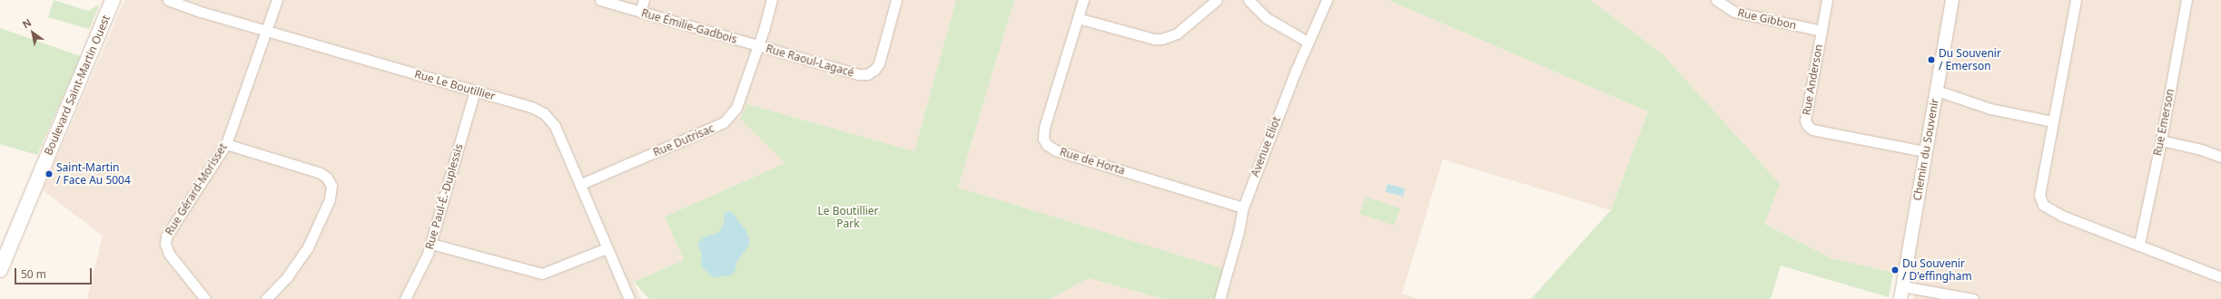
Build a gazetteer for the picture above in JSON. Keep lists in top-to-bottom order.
{
  "streets": {
    "main road": ["Boulevard Saint-Martin Ouest"],
    "street": [
      "Rue Gibbon",
      "Rue Émilie-Gadbois",
      "Rue Raoul-Lagacé",
      "Rue Anderson",
      "Rue Le Boutillier",
      "Rue Emerson",
      "Rue Dutrisac",
      "Avenue Eliot",
      "Chemin du Souvenir",
      "Rue de Horta",
      "Rue Gérard-Morisset",
      "Rue Paul-É.-Duplessis"
    ]
  },
  "crossings": [
    ["Rue Gibbon", "Rue Anderson"],
    ["Rue Émilie-Gadbois", "Rue Raoul-Lagacé"],
    ["Rue Émilie-Gadbois", "Rue Dutrisac"],
    ["Rue Raoul-Lagacé", "Rue Dutrisac"],
    ["Rue Anderson", "Chemin du Souvenir"],
    ["Rue Le Boutillier", "Rue Dutrisac"],
    ["Rue Le Boutillier", "Rue Gérard-Morisset"],
    ["Rue Le Boutillier", "Rue Paul-É.-Duplessis"],
    ["Avenue Eliot", "Rue de Horta"]
  ],
  "parks": ["Le Boutillier Park"],
  "places": ["Du Souvenir / Emerson", "Saint-Martin / Face Au 5004", "Du Souvenir / D'effingham"],
  "scale_bar": "50 m",
  "north": "top left"
}
